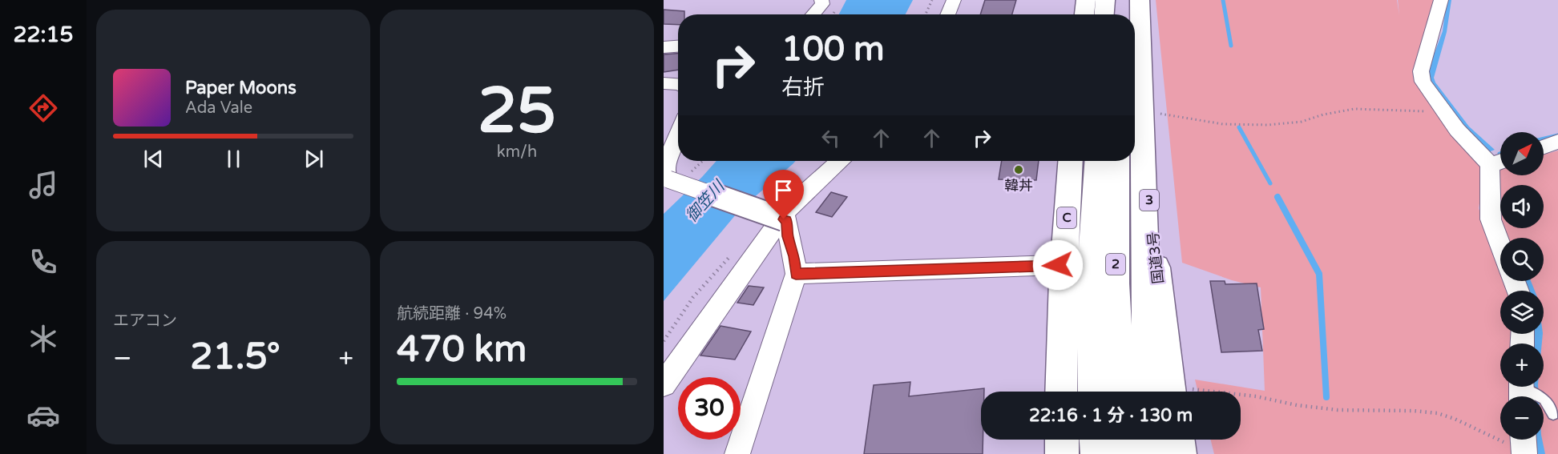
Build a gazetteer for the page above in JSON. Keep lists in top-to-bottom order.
{
  "streets": {
    "highway": [
      "3",
      "C",
      "国道3号",
      "2"
    ]
  },
  "water": ["御笠川"],
  "places": ["韓丼"],
  "north": "top right",
  "page": {
    "tabs": "22:15",
    "tile": [
      ["25", "km/h"],
      "エアコン",
      ["航続距離 · 94%", "470 km"]
    ],
    "turn": ["100 m", "右折"],
    "song": ["Paper Moons", "Ada Vale"],
    "map_buttons": ["+", "−"],
    "heat": ["−", "21.5°", "+"],
    "limit": "30",
    "trip": "22:16 · 1 分 · 130 m"
  }
}
